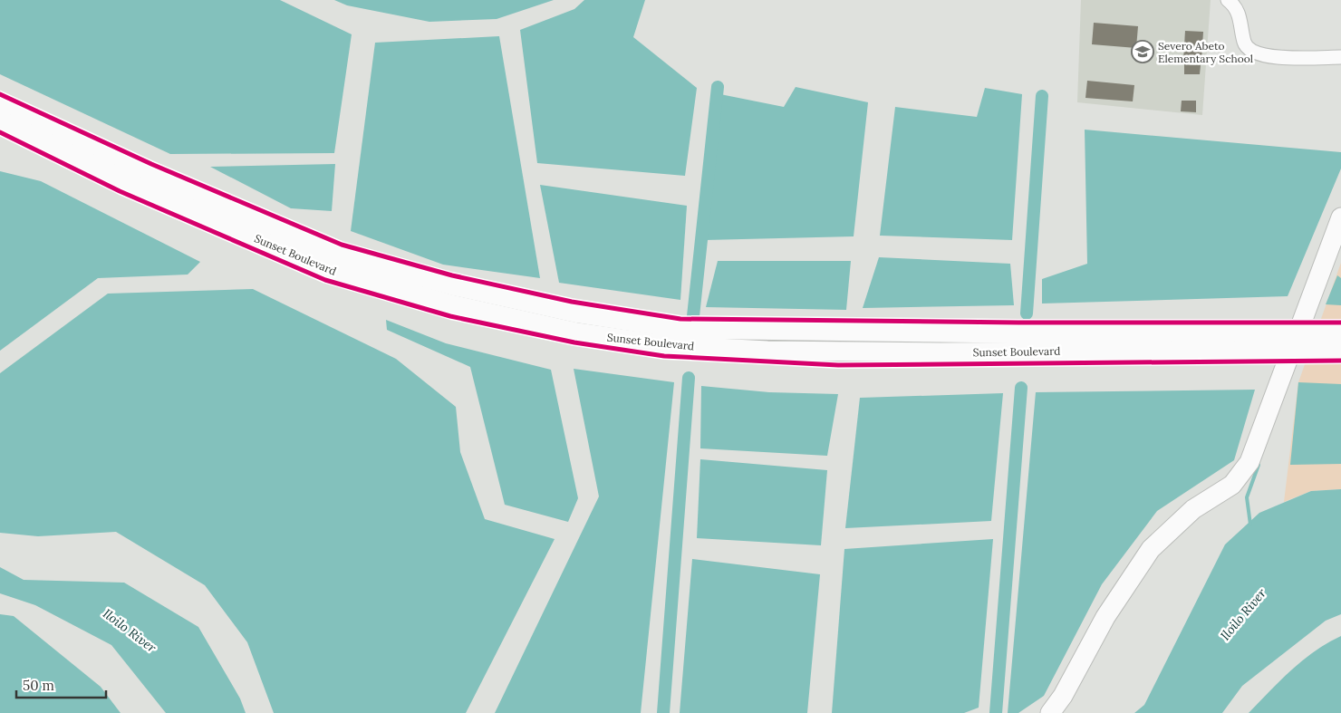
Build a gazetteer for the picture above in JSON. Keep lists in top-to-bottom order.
{
  "streets": {
    "main road": ["Sunset Boulevard"]
  },
  "water": ["Iloilo River"],
  "places": {
    "school or university": ["Severo Abeto Elementary School"]
  },
  "scale_bar": "50 m"
}
